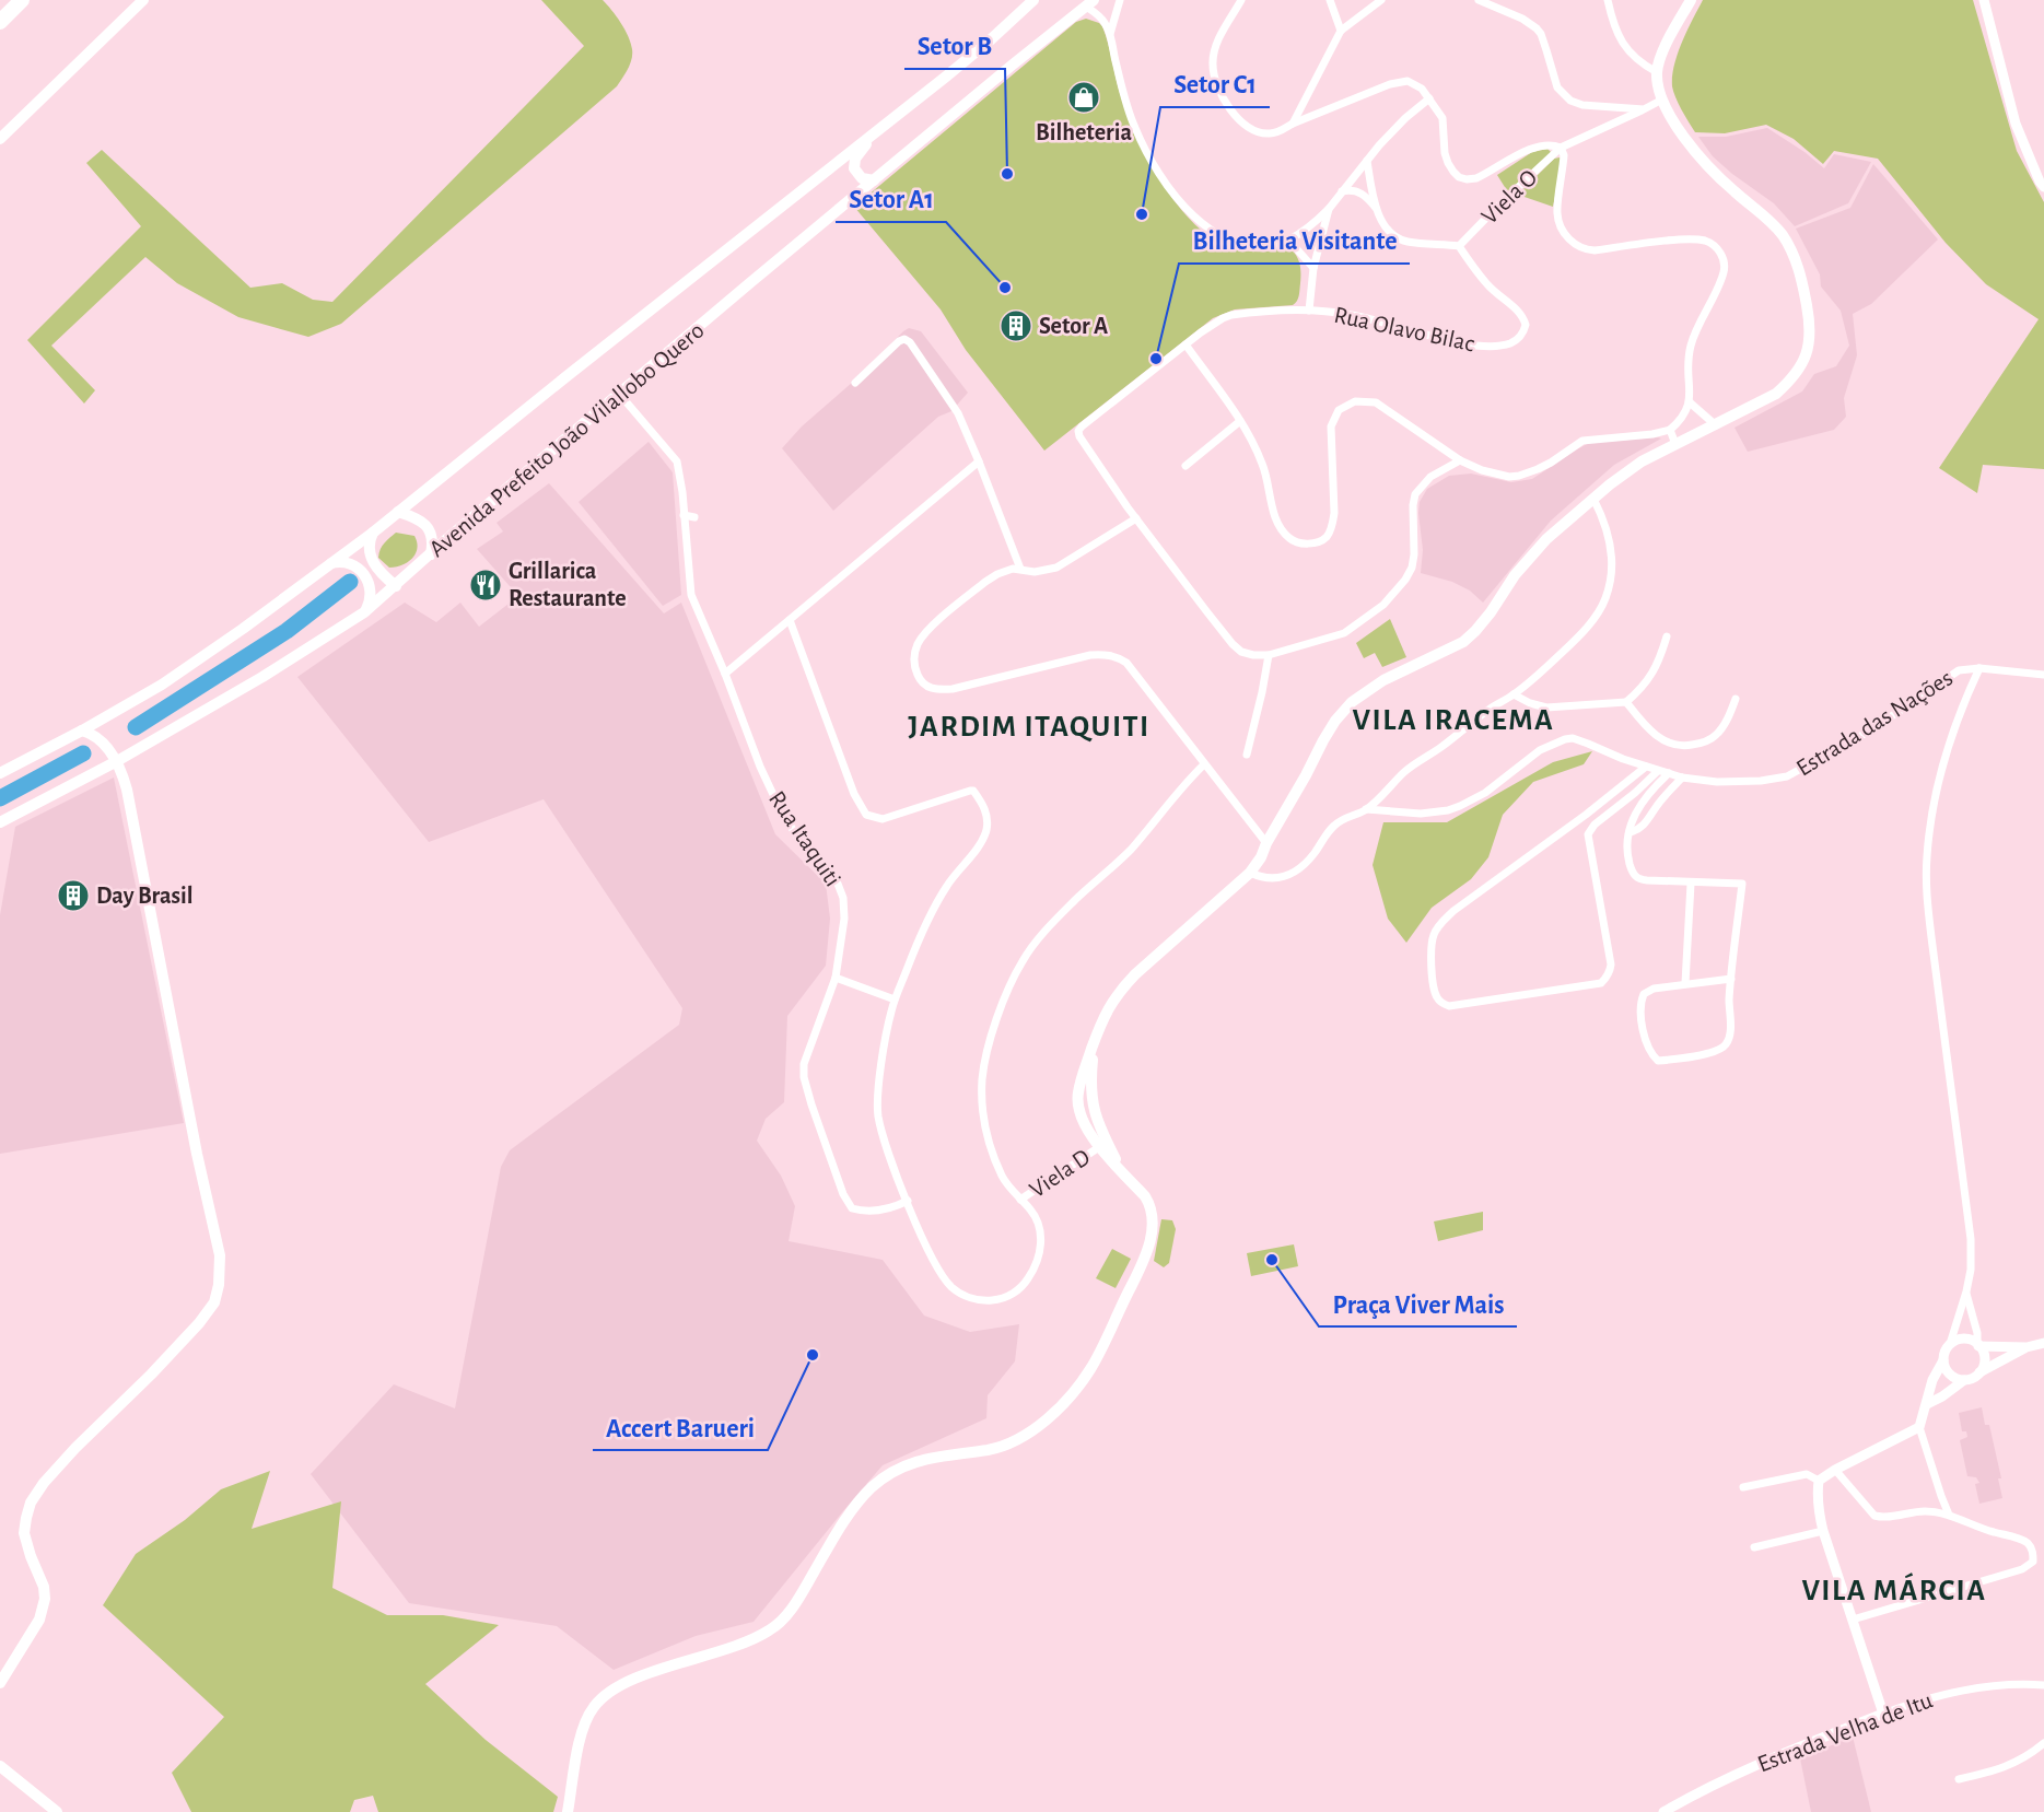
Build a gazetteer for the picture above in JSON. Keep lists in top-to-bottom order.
{
  "streets": {
    "main road": ["Avenida Prefeito João Vilallobo Quero"],
    "street": [
      "Viela O",
      "Rua Olavo Bilac",
      "Estrada das Nações",
      "Rua Itaquiti",
      "Viela D",
      "Estrada Velha de Itu"
    ]
  },
  "crossings": [
    ["Viela O", "Rua Olavo Bilac"],
    ["Avenida Prefeito João Vilallobo Quero", "Rua Itaquiti"]
  ],
  "districts": ["VILA IRACEMA", "JARDIM ITAQUITI", "VILA MÁRCIA"],
  "places": {
    "shop": ["Bilheteria"],
    "other": [
      "Setor B",
      "Setor C1",
      "Setor A1",
      "Bilheteria Visitante",
      "Praça Viver Mais",
      "Accert Barueri"
    ],
    "building": ["Setor A", "Day Brasil"],
    "restaurant": ["Grillarica Restaurante"]
  }
}
